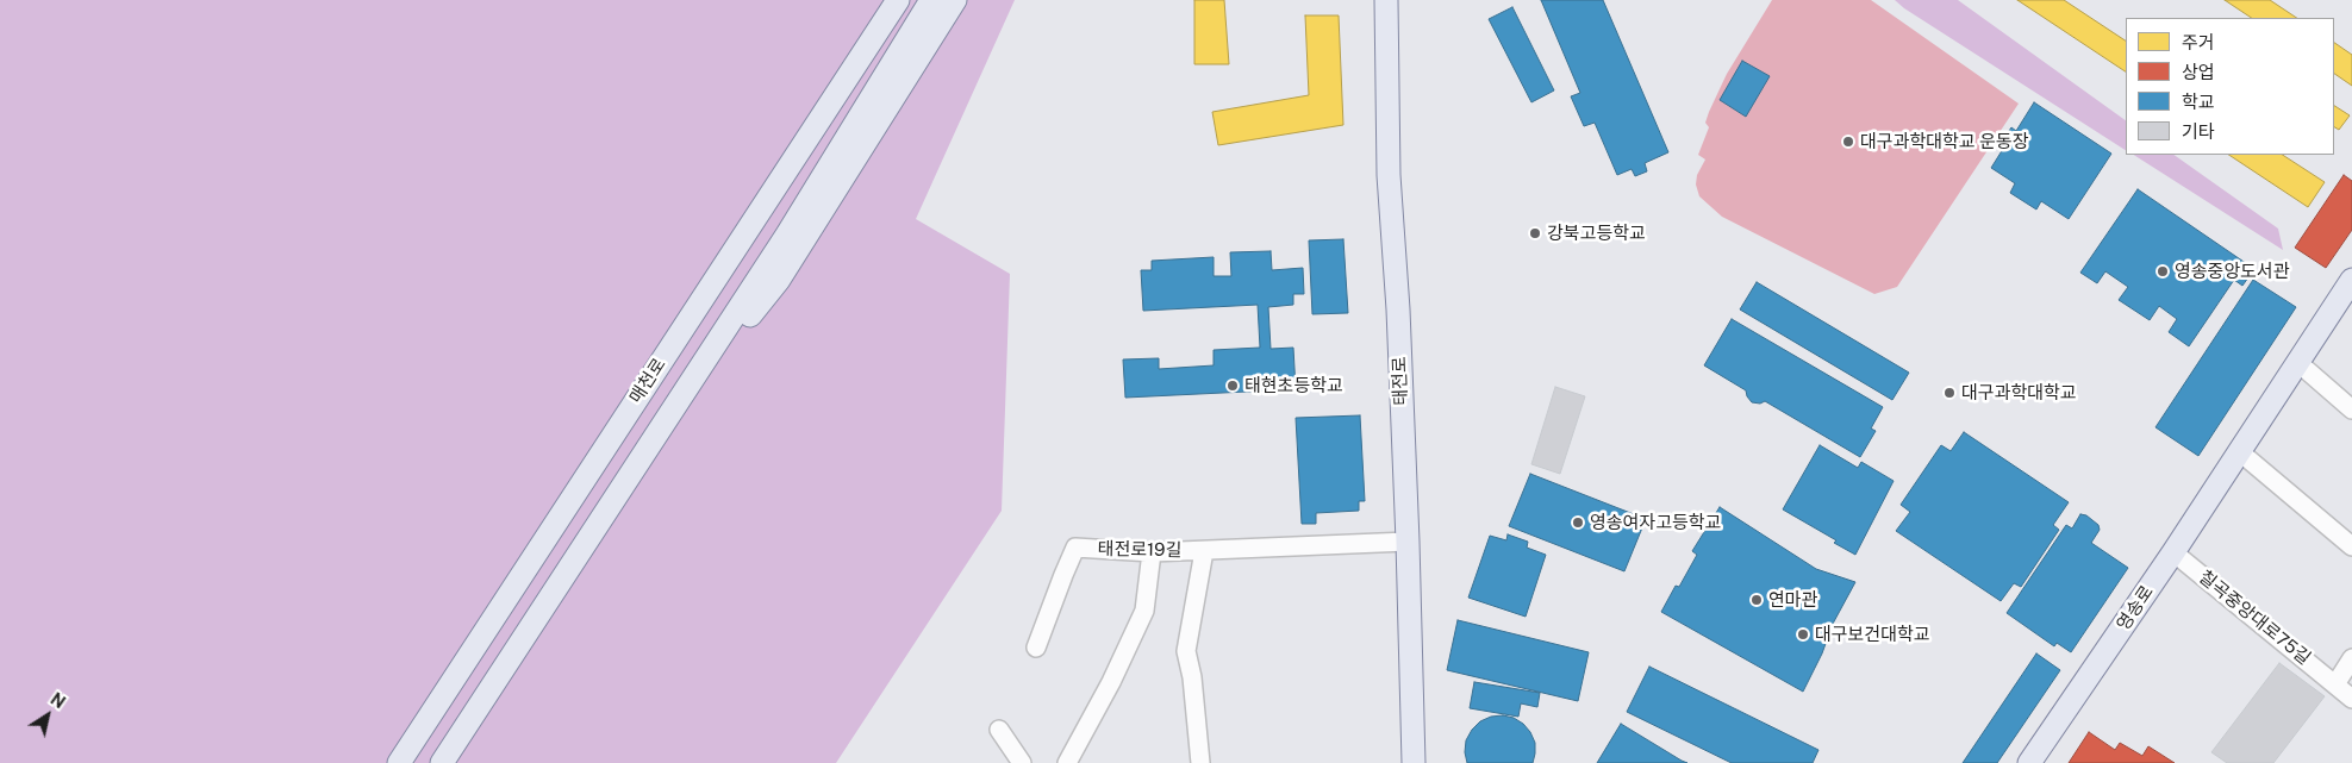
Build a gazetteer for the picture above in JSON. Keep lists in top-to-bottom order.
{
  "streets": {
    "main road": ["매천로", "태전로", "영송로"],
    "street": ["태전로19길", "칠곡중앙대로75길"]
  },
  "crossings": [
    ["태전로", "태전로19길"],
    ["영송로", "칠곡중앙대로75길"]
  ],
  "places": [
    "대구과학대학교 운동장",
    "강북고등학교",
    "영송중앙도서관",
    "태현초등학교",
    "대구과학대학교",
    "영송여자고등학교",
    "연마관",
    "대구보건대학교"
  ],
  "legend": [
    "주거",
    "상업",
    "학교",
    "기타"
  ],
  "north": "top right"
}
